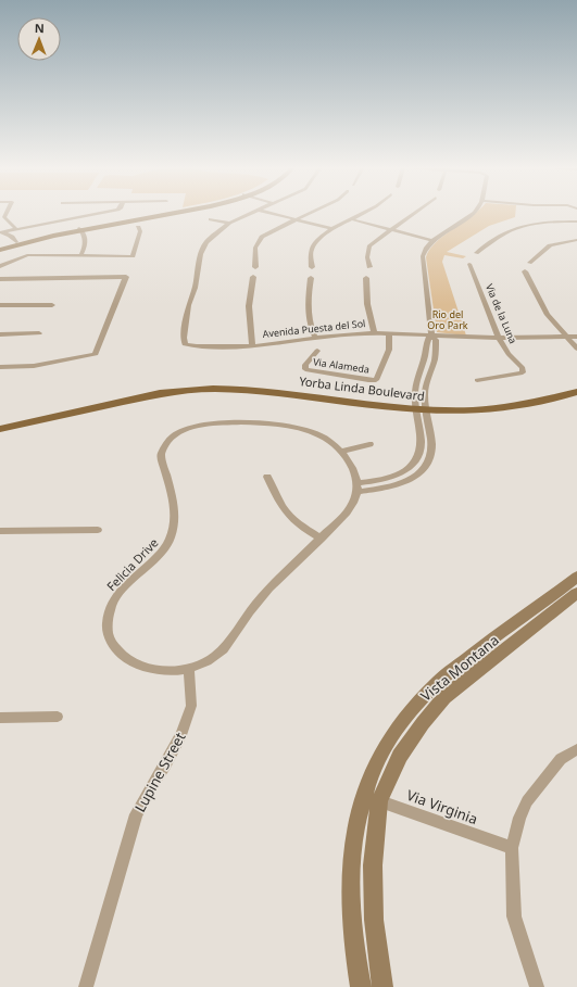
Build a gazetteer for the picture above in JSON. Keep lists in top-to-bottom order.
{
  "streets": {
    "main road": ["Yorba Linda Boulevard", "Vista Montana"],
    "street": [
      "Via de la Luna",
      "Avenida Puesta del Sol",
      "Via Alameda",
      "Felicia Drive",
      "Lupine Street",
      "Via Virginia"
    ]
  },
  "crossings": [
    ["Via de la Luna", "Avenida Puesta del Sol"],
    ["Avenida Puesta del Sol", "Via Alameda"],
    ["Felicia Drive", "Lupine Street"],
    ["Vista Montana", "Via Virginia"]
  ],
  "parks": ["Rio del Oro Park"],
  "north": "top"
}
